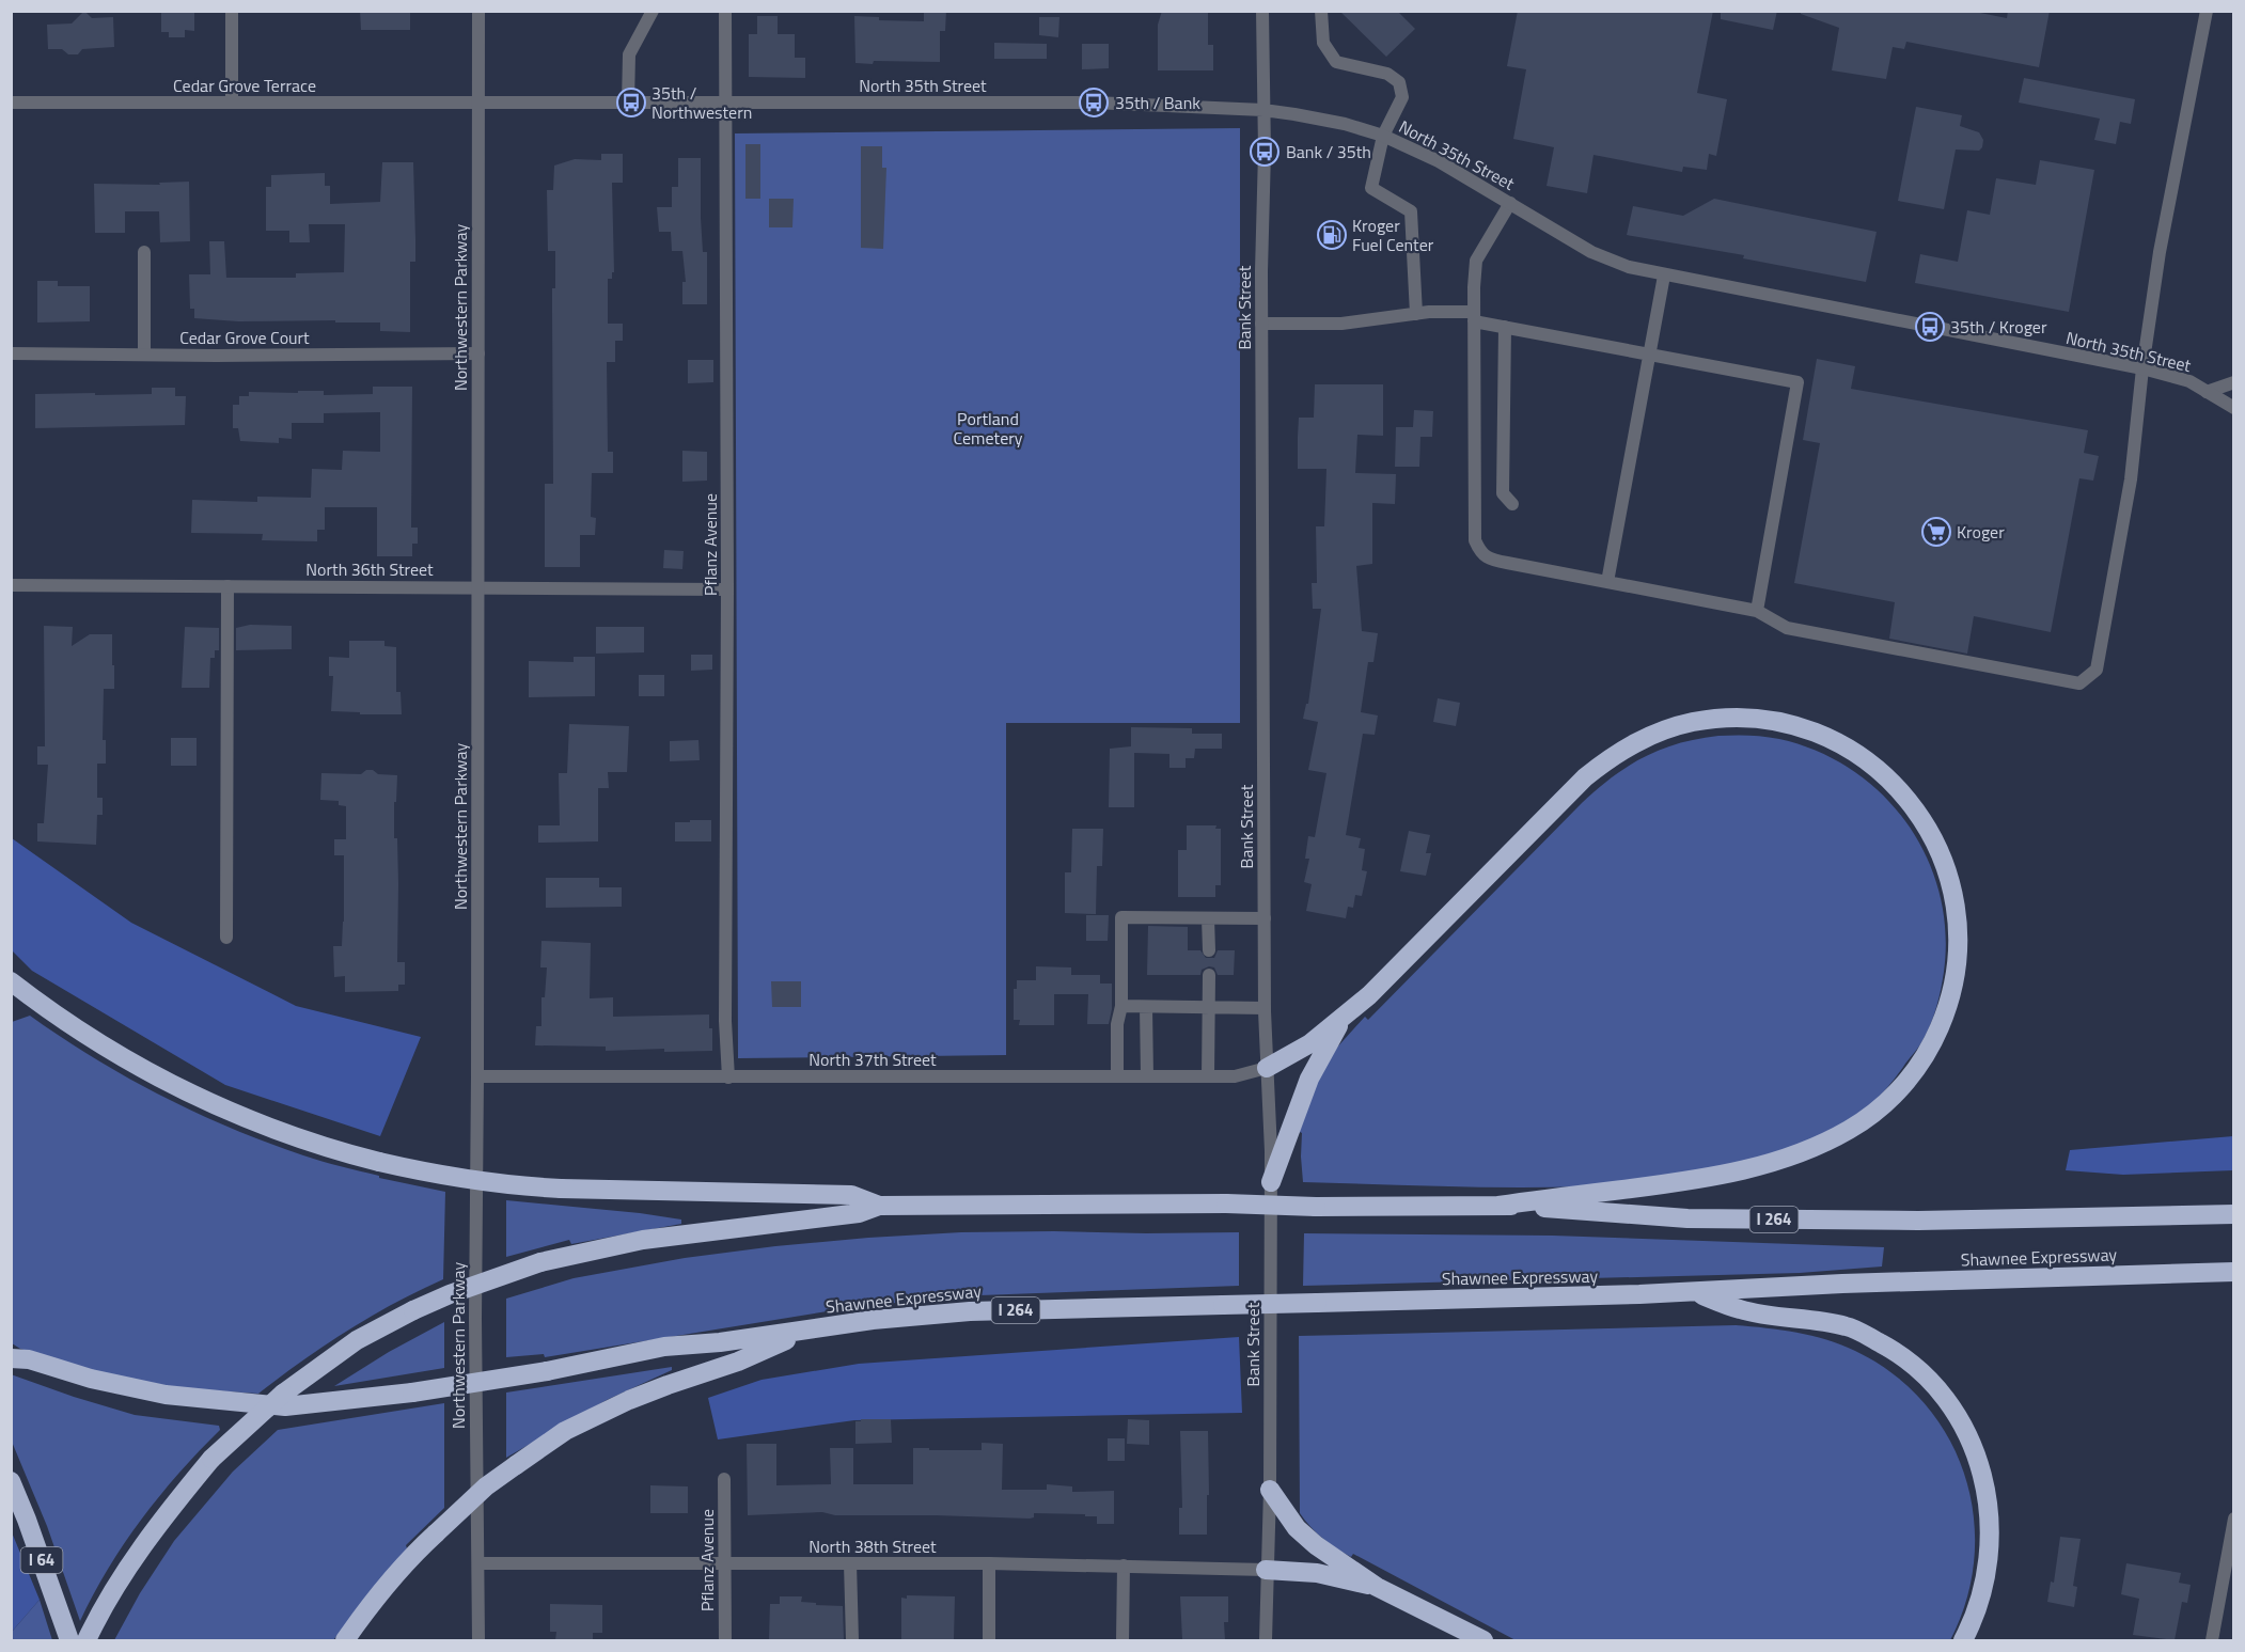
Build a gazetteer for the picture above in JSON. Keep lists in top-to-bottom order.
{
  "streets": {
    "highway": ["I 264", "Shawnee Expressway", "I 64"],
    "street": [
      "Cedar Grove Terrace",
      "North 35th Street",
      "Northwestern Parkway",
      "Bank Street",
      "Cedar Grove Court",
      "Pflanz Avenue",
      "North 36th Street",
      "North 37th Street",
      "North 38th Street"
    ]
  },
  "crossings": [
    ["Cedar Grove Terrace", "North 35th Street"],
    ["Cedar Grove Terrace", "Northwestern Parkway"],
    ["North 35th Street", "Northwestern Parkway"],
    ["North 35th Street", "Bank Street"],
    ["North 35th Street", "Pflanz Avenue"],
    ["Northwestern Parkway", "Cedar Grove Court"],
    ["Northwestern Parkway", "North 36th Street"],
    ["Northwestern Parkway", "North 37th Street"],
    ["Northwestern Parkway", "North 38th Street"],
    ["Bank Street", "North 37th Street"],
    ["Bank Street", "North 38th Street"],
    ["Pflanz Avenue", "North 36th Street"],
    ["Pflanz Avenue", "North 37th Street"],
    ["Pflanz Avenue", "North 38th Street"]
  ],
  "parks": ["Portland Cemetery"],
  "places": {
    "bus stop": [
      "35th / Northwestern",
      "35th / Bank",
      "Bank / 35th",
      "35th / Kroger"
    ],
    "fuel station": ["Kroger Fuel Center"],
    "supermarket": ["Kroger"]
  }
}
